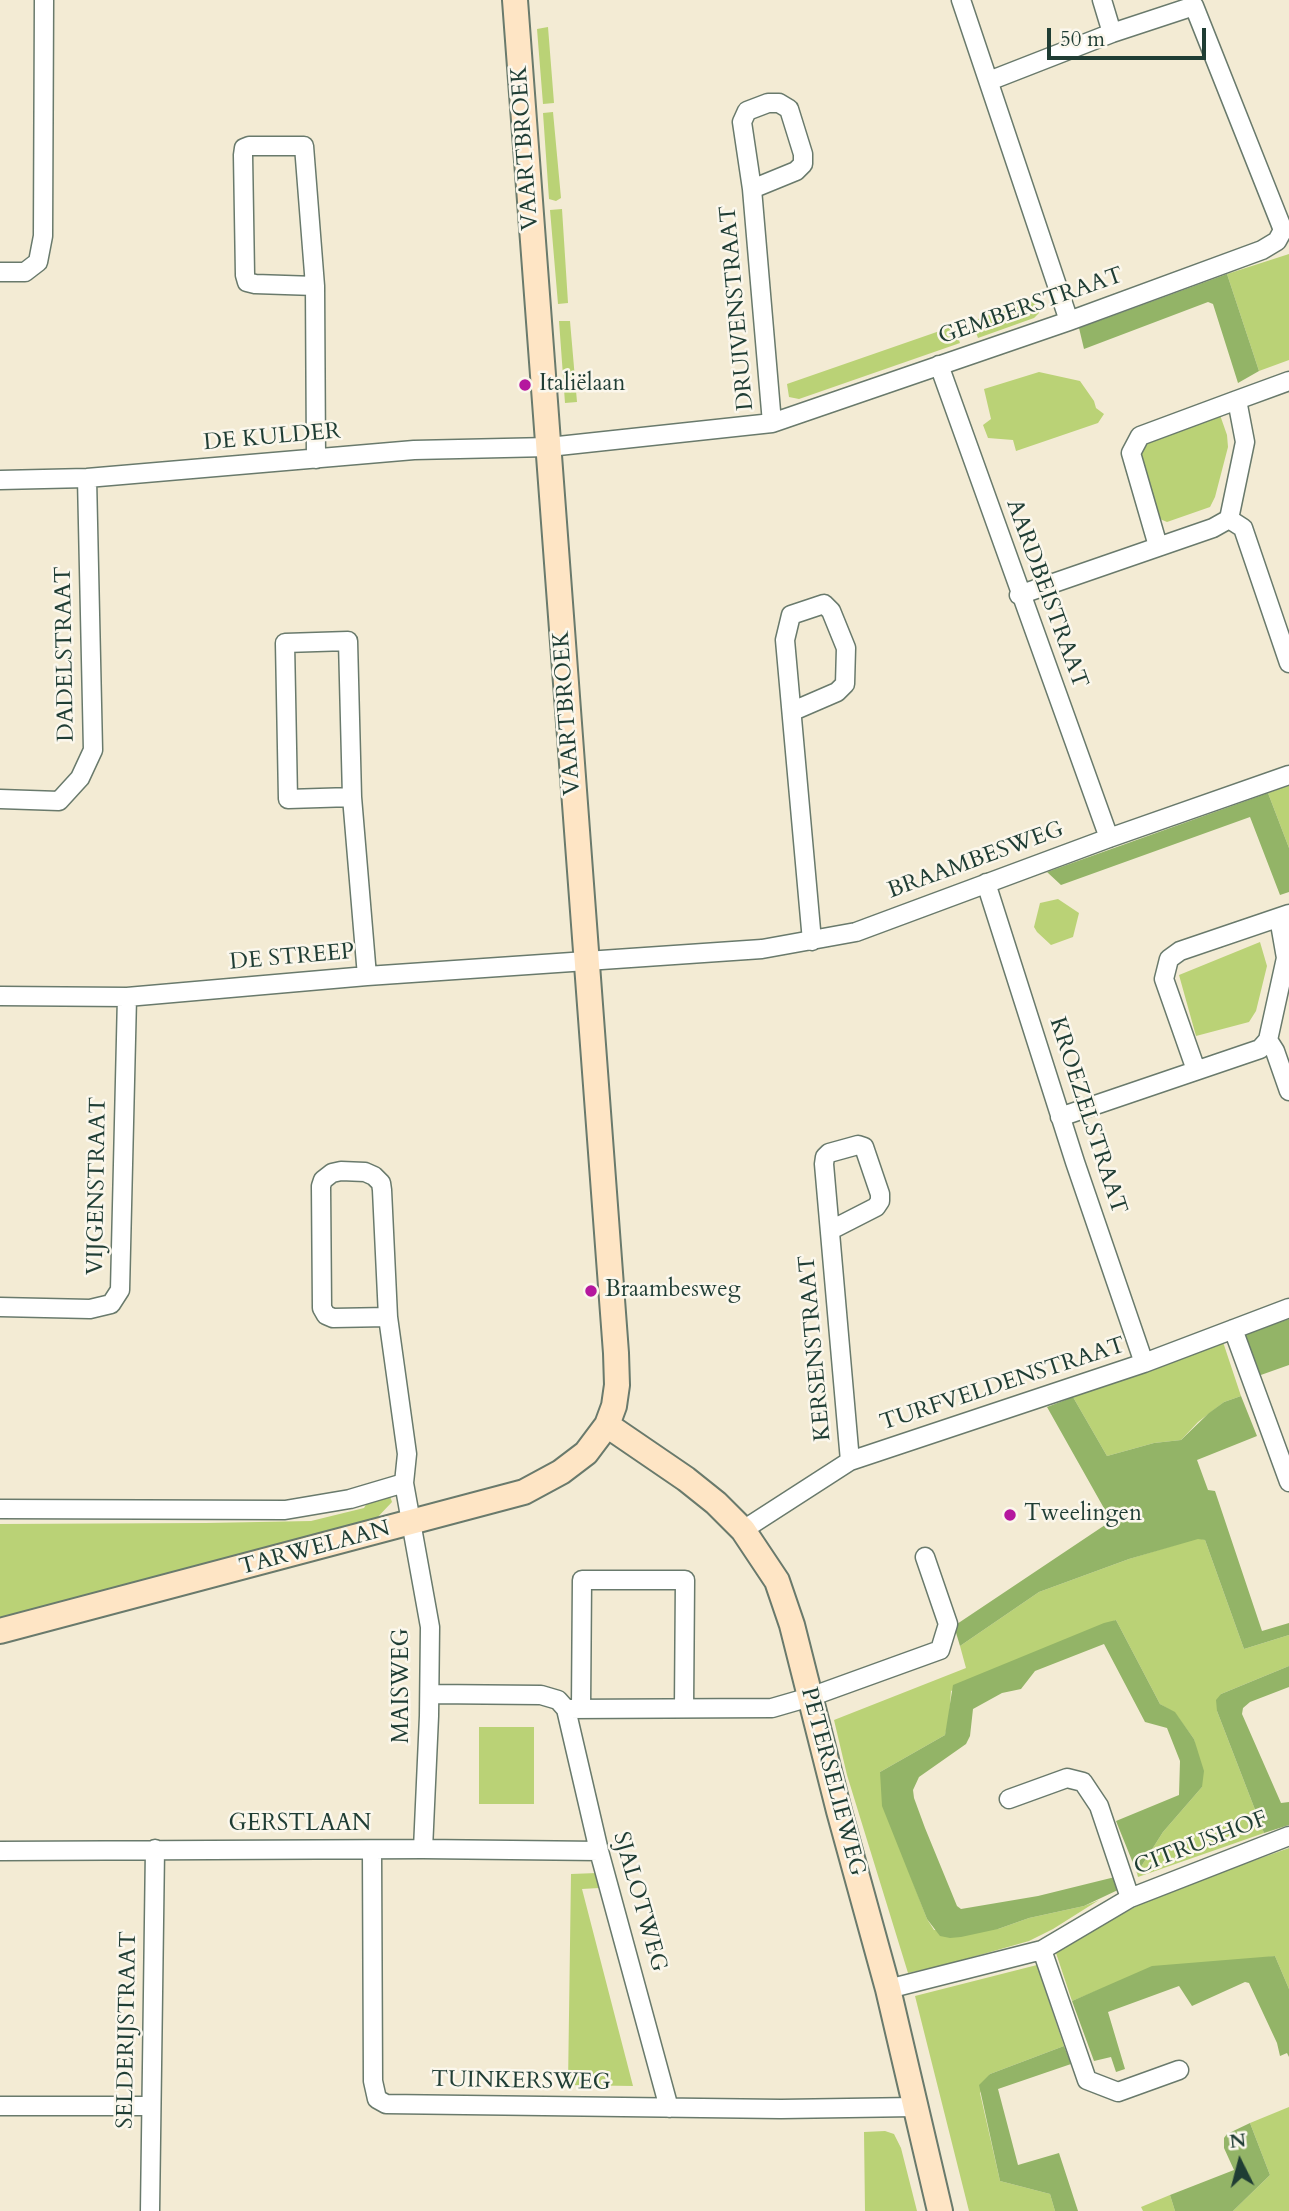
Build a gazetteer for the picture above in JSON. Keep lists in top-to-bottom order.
{
  "streets": {
    "street": [
      "VAARTBROEK",
      "GEMBERSTRAAT",
      "DRUIVENSTRAAT",
      "DE KULDER",
      "AARDBEISTRAAT",
      "DADELSTRAAT",
      "BRAAMBESWEG",
      "DE STREEP",
      "KROEZELSTRAAT",
      "VIJGENSTRAAT",
      "KERSENSTRAAT",
      "TURFVELDENSTRAAT",
      "TARWELAAN",
      "MAISWEG",
      "PETERSELIEWEG",
      "GERSTLAAN",
      "CITRUSHOF",
      "SJALOTWEG",
      "SELDERIJSTRAAT",
      "TUINKERSWEG"
    ]
  },
  "crossings": [
    ["VAARTBROEK", "GEMBERSTRAAT"],
    ["VAARTBROEK", "DE KULDER"],
    ["VAARTBROEK", "BRAAMBESWEG"],
    ["VAARTBROEK", "DE STREEP"],
    ["VAARTBROEK", "TARWELAAN"],
    ["VAARTBROEK", "PETERSELIEWEG"],
    ["GEMBERSTRAAT", "DRUIVENSTRAAT"],
    ["GEMBERSTRAAT", "DE KULDER"],
    ["GEMBERSTRAAT", "AARDBEISTRAAT"],
    ["DE KULDER", "DADELSTRAAT"],
    ["AARDBEISTRAAT", "BRAAMBESWEG"],
    ["BRAAMBESWEG", "DE STREEP"],
    ["BRAAMBESWEG", "KROEZELSTRAAT"],
    ["DE STREEP", "VIJGENSTRAAT"],
    ["KROEZELSTRAAT", "TURFVELDENSTRAAT"],
    ["KERSENSTRAAT", "TURFVELDENSTRAAT"],
    ["TURFVELDENSTRAAT", "PETERSELIEWEG"],
    ["TARWELAAN", "MAISWEG"],
    ["TARWELAAN", "PETERSELIEWEG"],
    ["MAISWEG", "GERSTLAAN"],
    ["PETERSELIEWEG", "CITRUSHOF"],
    ["PETERSELIEWEG", "TUINKERSWEG"],
    ["GERSTLAAN", "SJALOTWEG"],
    ["GERSTLAAN", "SELDERIJSTRAAT"],
    ["GERSTLAAN", "TUINKERSWEG"],
    ["SJALOTWEG", "TUINKERSWEG"]
  ],
  "places": ["Italiëlaan", "Braambesweg", "Tweelingen"],
  "scale_bar": "50 m",
  "north": "top"
}
